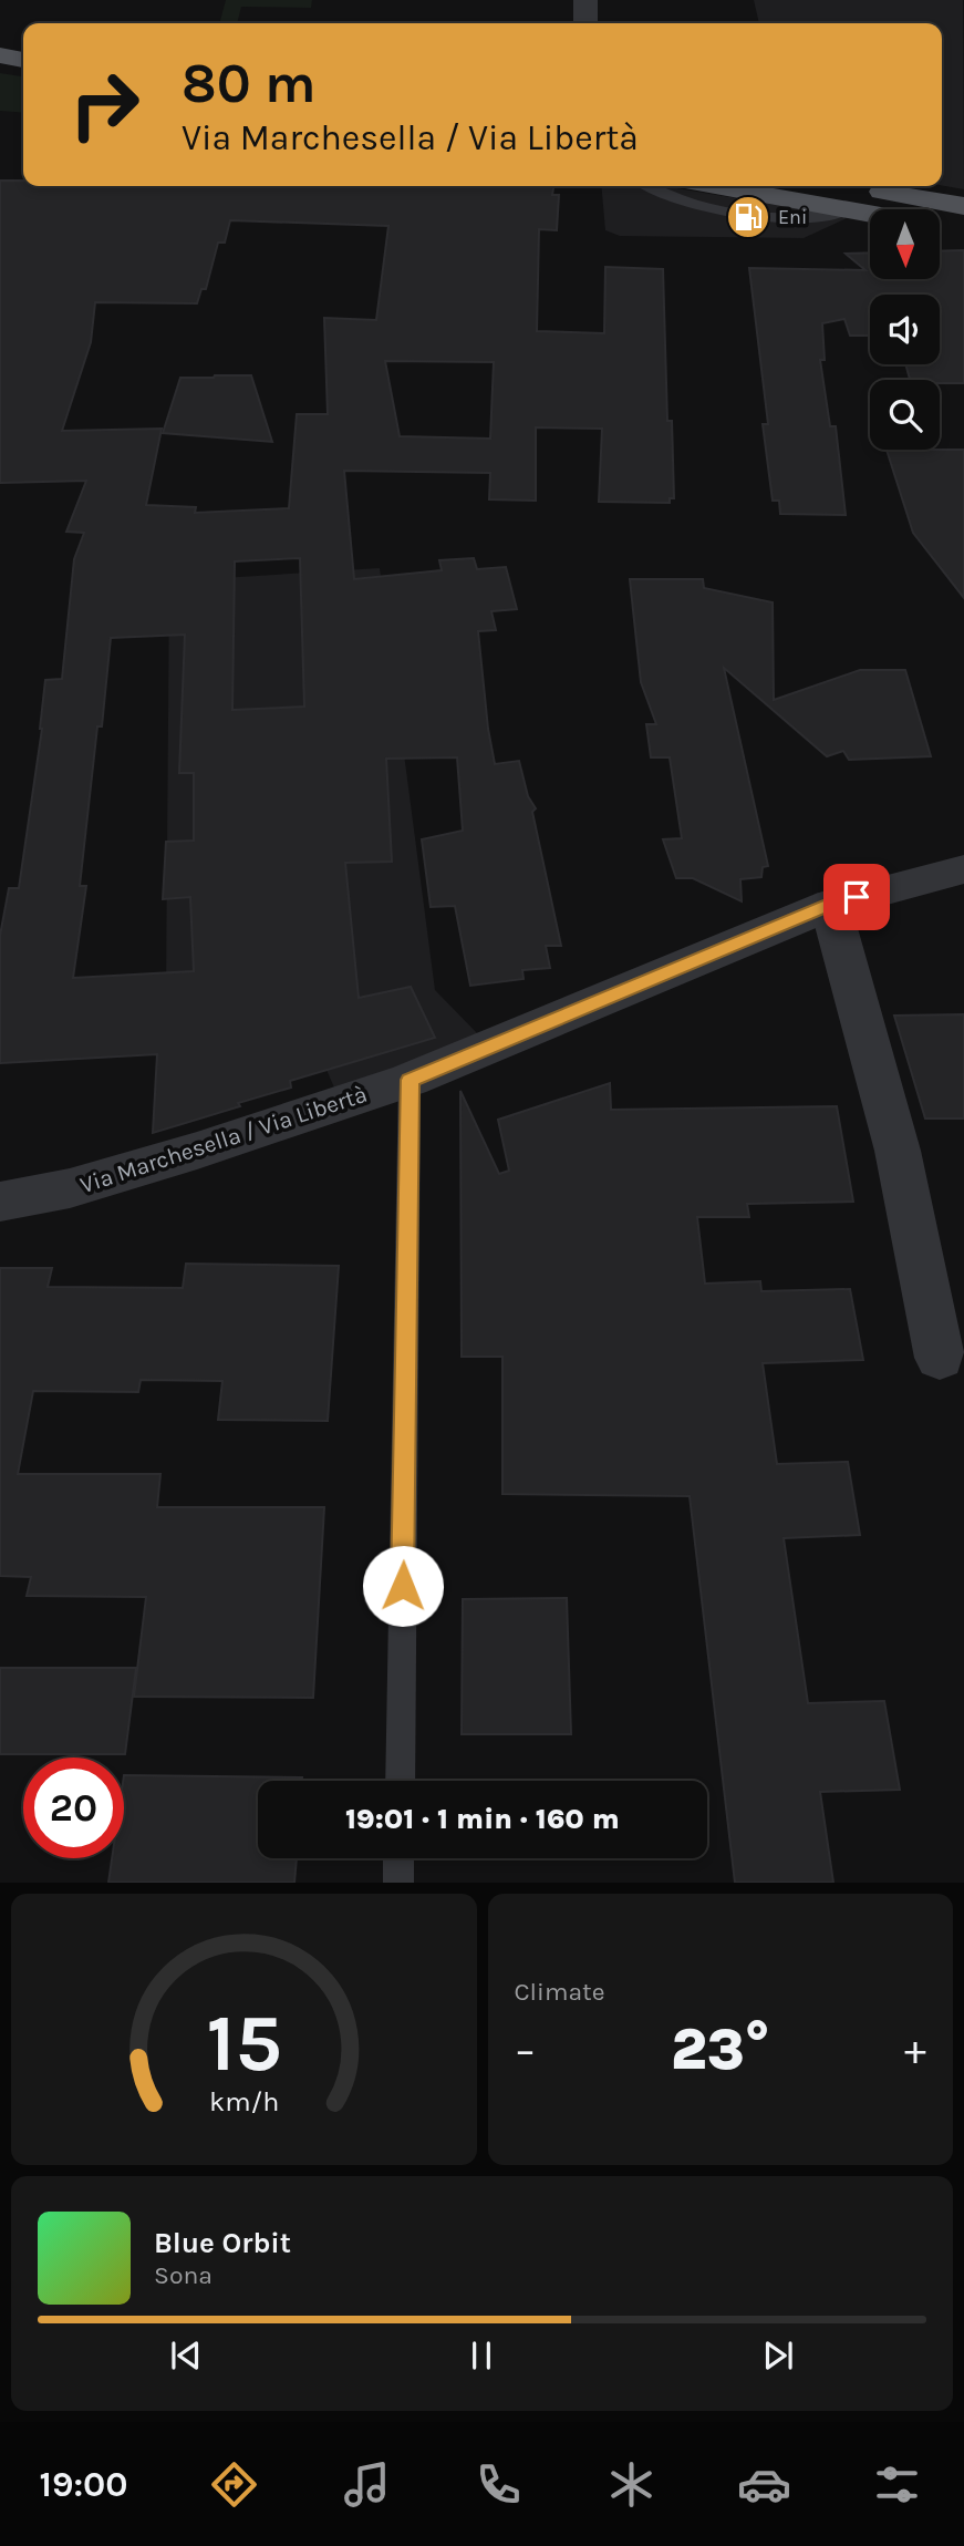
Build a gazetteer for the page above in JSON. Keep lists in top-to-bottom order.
{
  "streets": {
    "street": ["Via Marchesella / Via Libertà"]
  },
  "places": {
    "fuel station": ["Eni"]
  },
  "north": "bottom",
  "page": {
    "turn": ["80 m", "Via Marchesella / Via Libertà"],
    "limit": "20",
    "trip": "19:01 · 1 min · 160 m",
    "tile": "Climate",
    "heat": ["−", "23°", "+"],
    "song": ["Blue Orbit", "Sona"],
    "tabs": "19:00",
    "gauge": ["15", "km/h"]
  }
}
